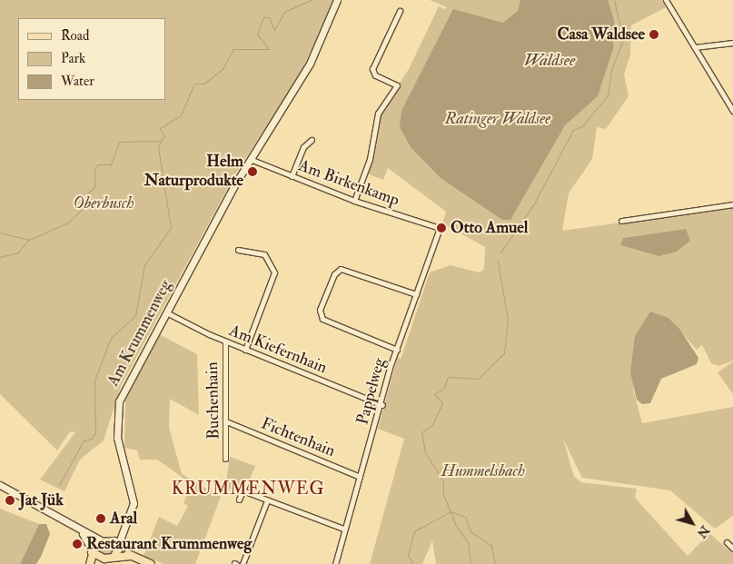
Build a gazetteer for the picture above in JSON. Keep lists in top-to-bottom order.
{
  "streets": {
    "main road": ["Am Krummenweg"],
    "street": [
      "Am Birkenkamp",
      "Am Kiefernhain",
      "Pappelweg",
      "Buchenhain",
      "Fichtenhain"
    ]
  },
  "crossings": [
    ["Am Birkenkamp", "Am Krummenweg"],
    ["Am Birkenkamp", "Pappelweg"],
    ["Am Krummenweg", "Am Kiefernhain"],
    ["Am Kiefernhain", "Pappelweg"],
    ["Am Kiefernhain", "Buchenhain"],
    ["Pappelweg", "Fichtenhain"],
    ["Buchenhain", "Fichtenhain"]
  ],
  "districts": ["KRUMMENWEG"],
  "water": ["Waldsee"],
  "parks": ["Ratinger Waldsee", "Oberbusch", "Hummelsbach"],
  "places": [
    "Casa Waldsee",
    "Helm Naturprodukte",
    "Otto Amuel",
    "Jat Jük",
    "Aral",
    "Restaurant Krummenweg"
  ],
  "legend": ["Road", "Park", "Water"],
  "north": "bottom right"
}
